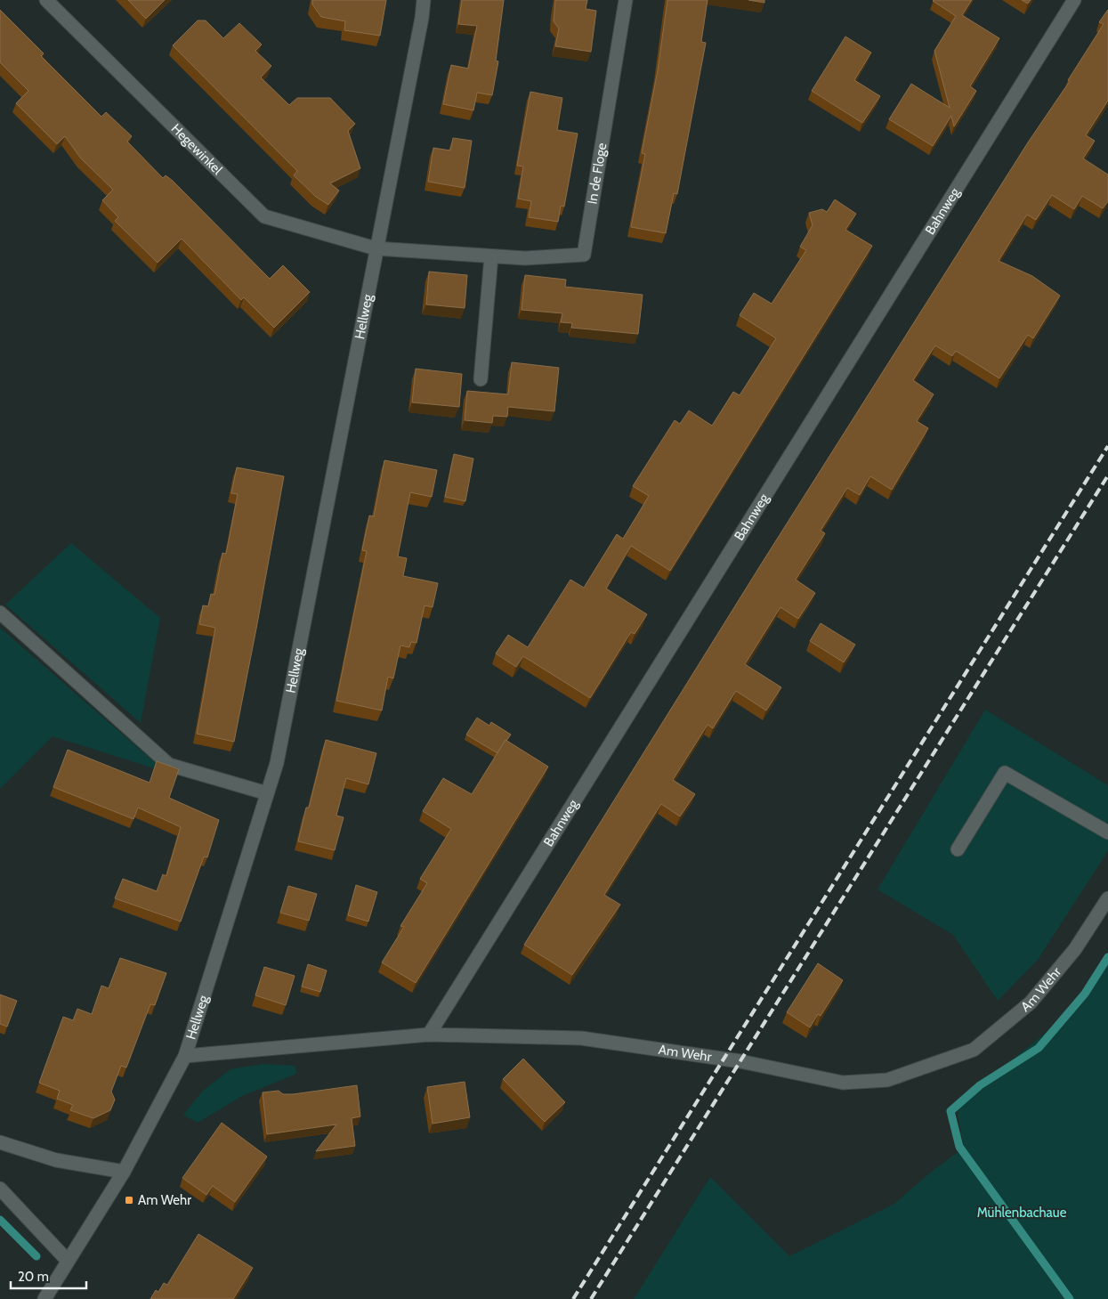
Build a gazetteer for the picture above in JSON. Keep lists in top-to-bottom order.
{
  "streets": {
    "street": [
      "Hegewinkel",
      "In de Floge",
      "Bahnweg",
      "Hellweg",
      "Am Wehr"
    ]
  },
  "crossings": [
    ["Hegewinkel", "In de Floge"],
    ["Hegewinkel", "Hellweg"],
    ["In de Floge", "Hellweg"],
    ["Bahnweg", "Am Wehr"],
    ["Hellweg", "Am Wehr"]
  ],
  "parks": ["Mühlenbachaue"],
  "places": {
    "transit": ["Am Wehr"]
  },
  "scale_bar": "20 m"
}
